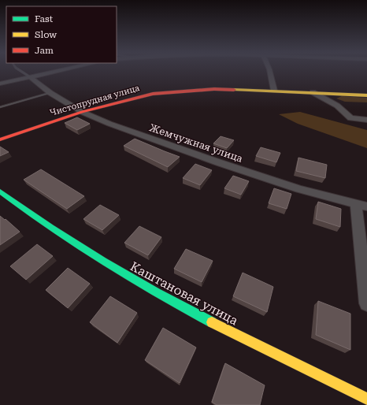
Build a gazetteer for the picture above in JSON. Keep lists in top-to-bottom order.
{
  "streets": {
    "street": ["Чистопрудная улица", "Жемчужная улица", "Каштановая улица"]
  },
  "crossings": [
    ["Чистопрудная улица", "Жемчужная улица"]
  ],
  "legend": ["Fast", "Slow", "Jam"]
}
